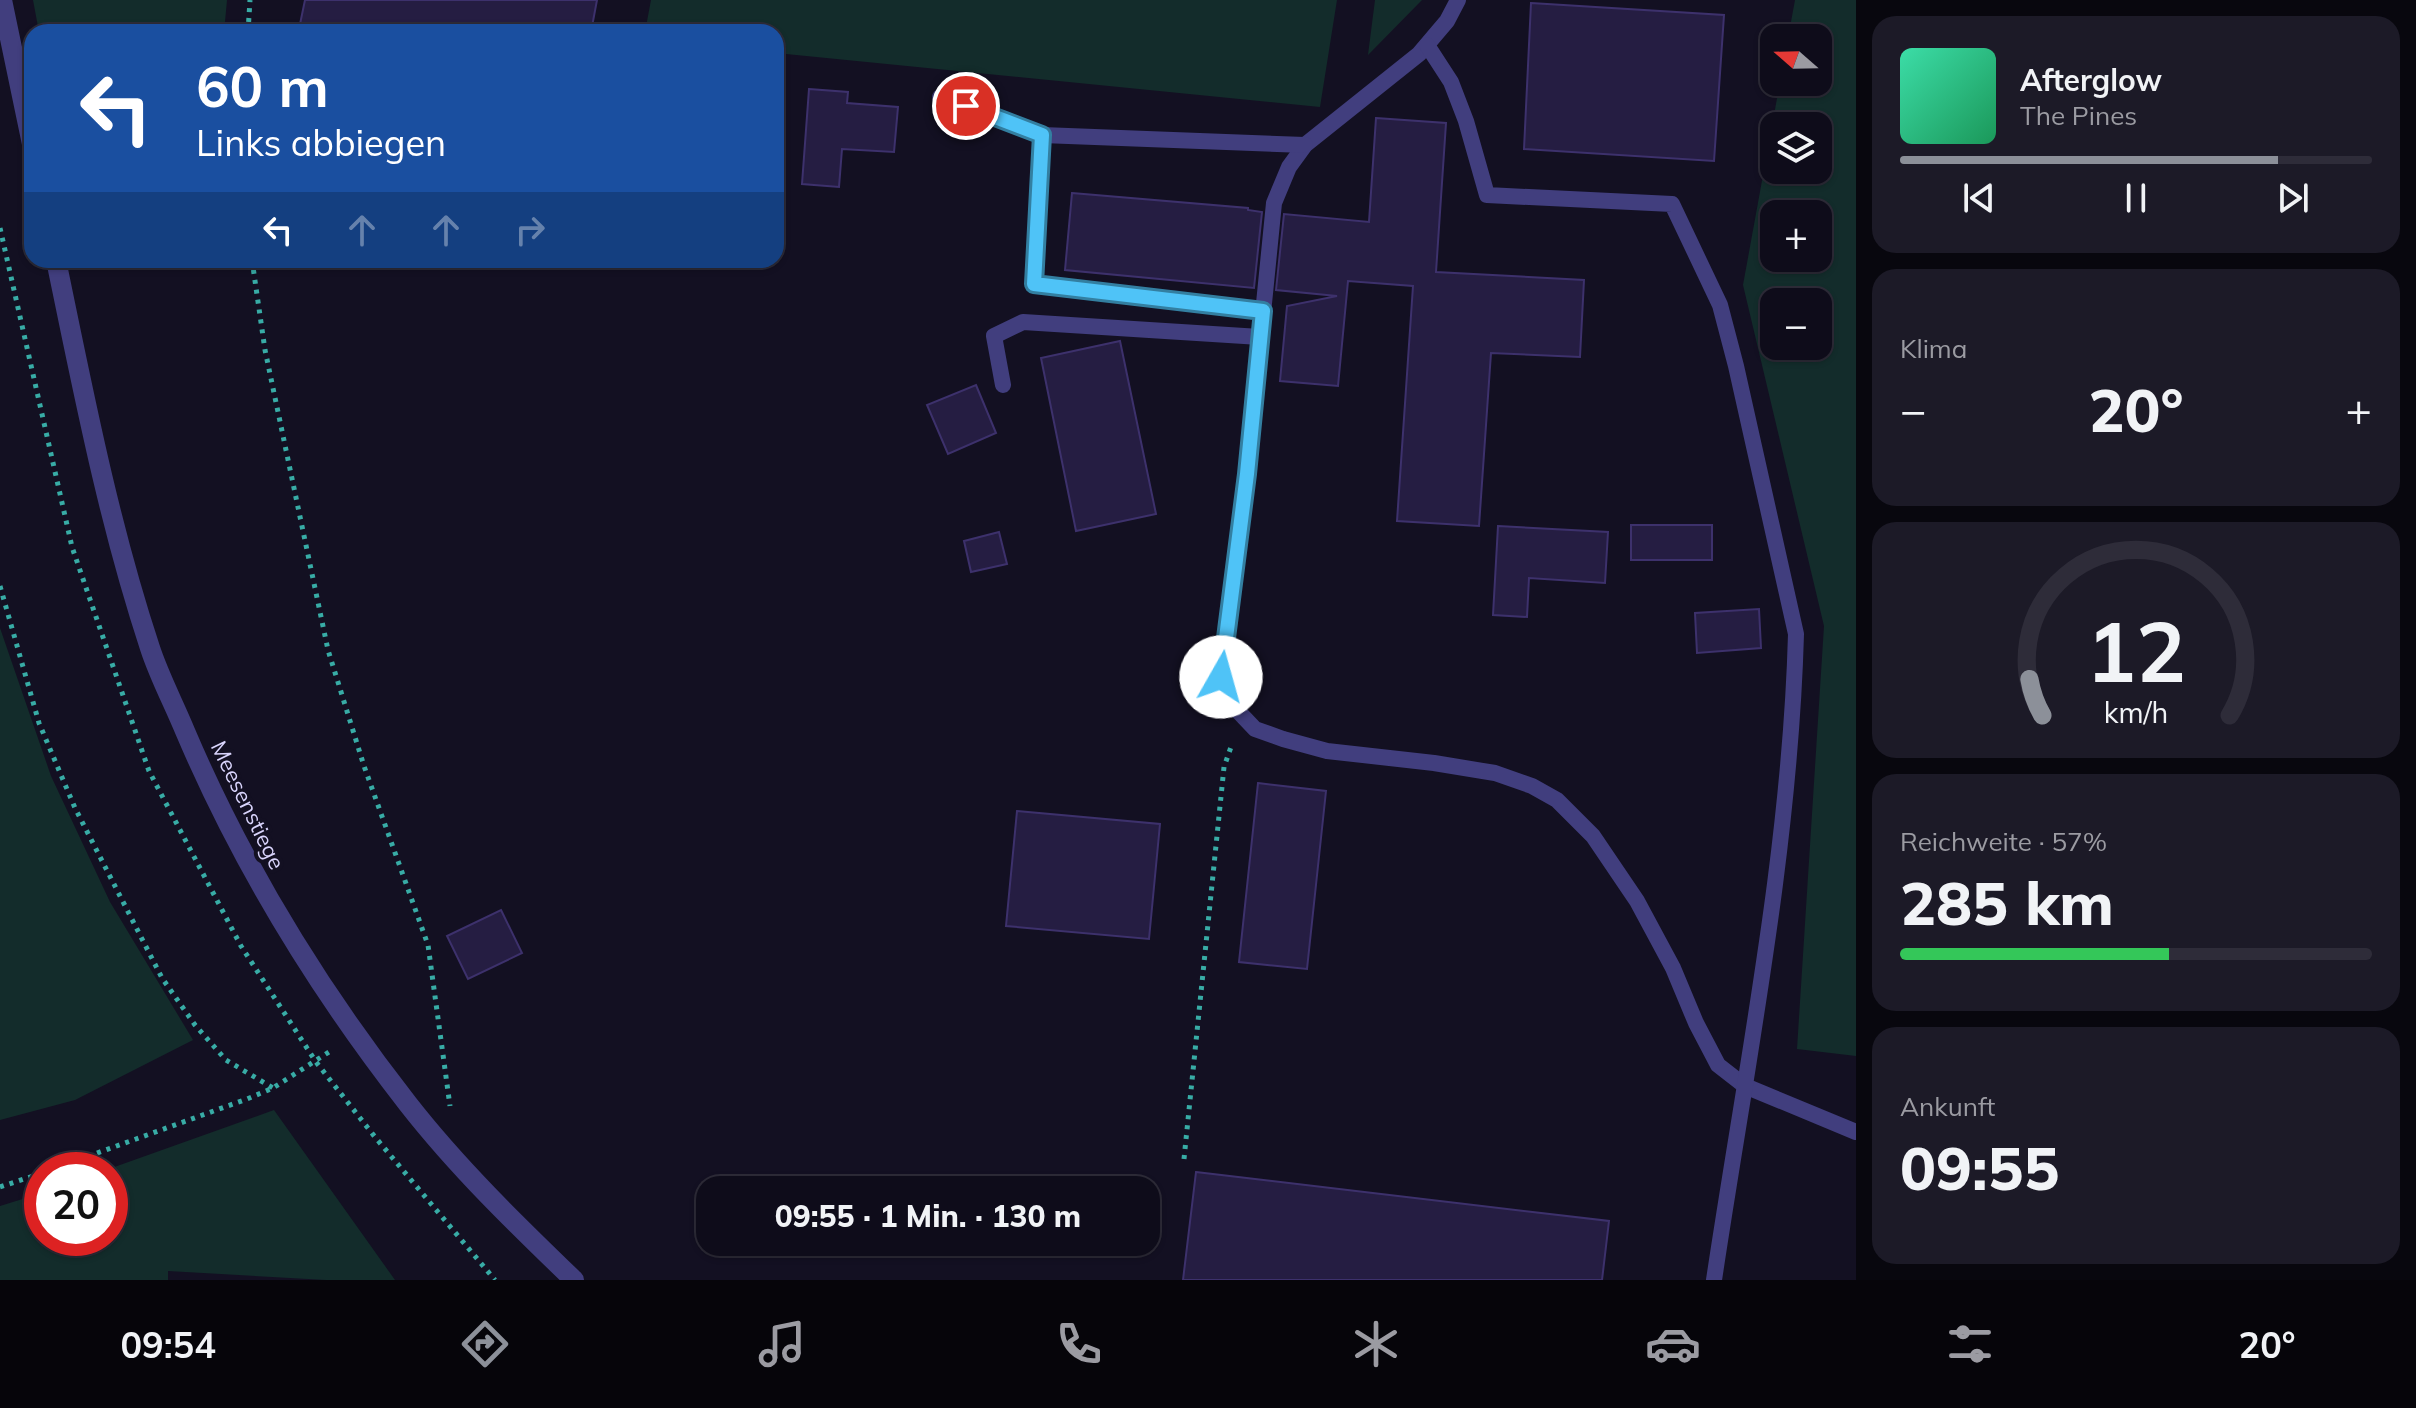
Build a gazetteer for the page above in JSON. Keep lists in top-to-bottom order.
{
  "streets": {
    "street": ["Meesenstiege"]
  },
  "north": "left",
  "page": {
    "map_buttons": ["+", "−"],
    "turn": ["60 m", "Links abbiegen"],
    "song": ["Afterglow", "The Pines"],
    "tile": [
      "Klima",
      ["Reichweite · 57%", "285 km"],
      ["Ankunft", "09:55"]
    ],
    "heat": ["−", "20°", "+"],
    "limit": "20",
    "trip": "09:55 · 1 Min. · 130 m",
    "tabs": ["09:54", "20°"],
    "gauge": ["12", "km/h"]
  }
}
